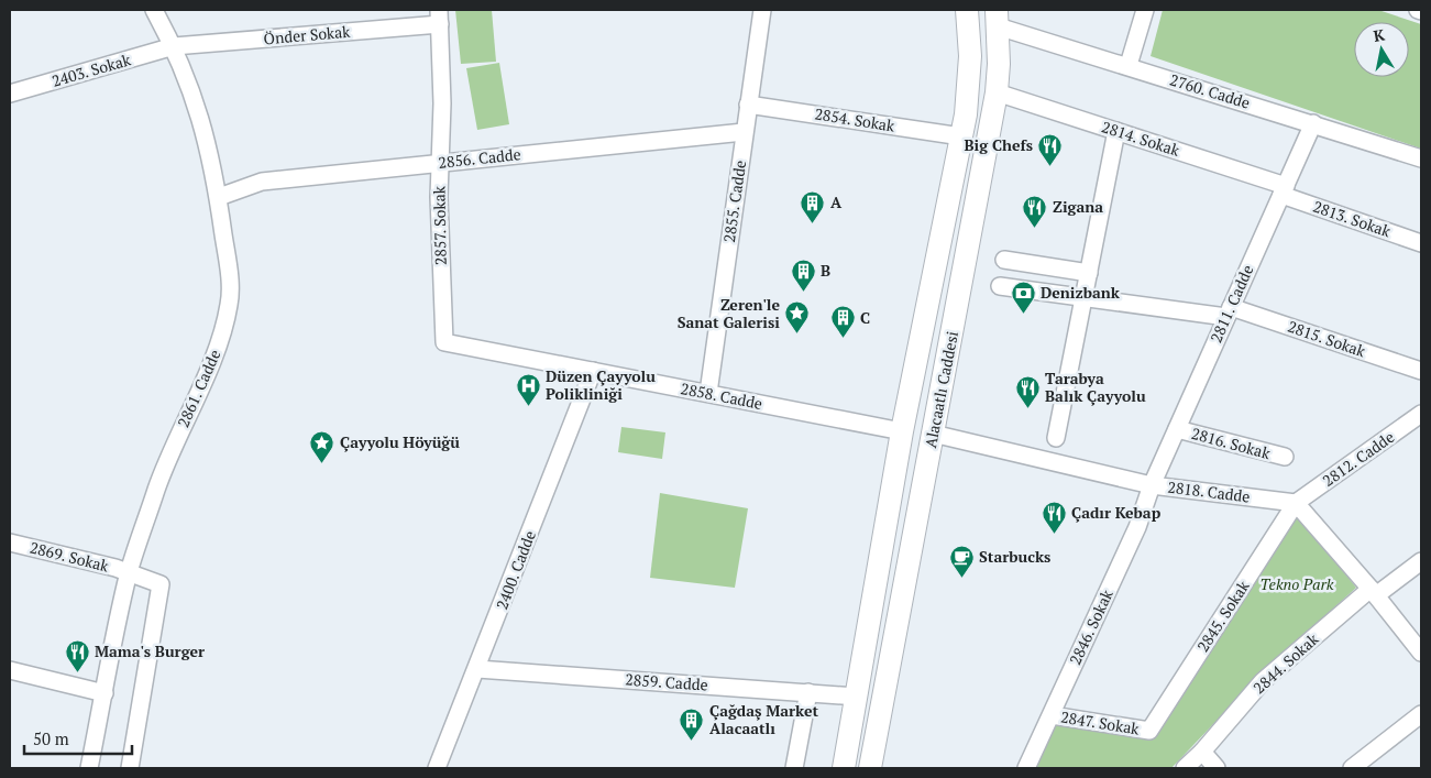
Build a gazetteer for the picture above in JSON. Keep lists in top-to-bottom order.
{
  "streets": {
    "main road": ["Alacaatlı Caddesi"],
    "street": [
      "Önder Sokak",
      "2403. Sokak",
      "2760. Cadde",
      "2854. Sokak",
      "2814. Sokak",
      "2856. Cadde",
      "2855. Cadde",
      "2813. Sokak",
      "2857. Sokak",
      "2811. Cadde",
      "2815. Sokak",
      "2861. Cadde",
      "2858. Cadde",
      "2816. Sokak",
      "2812. Cadde",
      "2818. Cadde",
      "2869. Sokak",
      "2400. Cadde",
      "2845. Sokak",
      "2846. Sokak",
      "2844. Sokak",
      "2859. Cadde",
      "2847. Sokak"
    ]
  },
  "crossings": [
    ["Önder Sokak", "2403. Sokak"],
    ["Önder Sokak", "2857. Sokak"],
    ["Önder Sokak", "2861. Cadde"],
    ["2403. Sokak", "2861. Cadde"],
    ["2760. Cadde", "2811. Cadde"],
    ["2760. Cadde", "Alacaatlı Caddesi"],
    ["2854. Sokak", "2855. Cadde"],
    ["2854. Sokak", "Alacaatlı Caddesi"],
    ["2814. Sokak", "2813. Sokak"],
    ["2814. Sokak", "2811. Cadde"],
    ["2814. Sokak", "Alacaatlı Caddesi"],
    ["2856. Cadde", "2855. Cadde"],
    ["2856. Cadde", "2857. Sokak"],
    ["2856. Cadde", "2861. Cadde"],
    ["2855. Cadde", "2858. Cadde"],
    ["2813. Sokak", "2811. Cadde"],
    ["2857. Sokak", "2858. Cadde"],
    ["2811. Cadde", "2815. Sokak"],
    ["2811. Cadde", "2816. Sokak"],
    ["2811. Cadde", "2818. Cadde"],
    ["2811. Cadde", "2846. Sokak"],
    ["2861. Cadde", "2869. Sokak"],
    ["Alacaatlı Caddesi", "2858. Cadde"],
    ["Alacaatlı Caddesi", "2818. Cadde"],
    ["Alacaatlı Caddesi", "2859. Cadde"],
    ["2858. Cadde", "2400. Cadde"],
    ["2812. Cadde", "2818. Cadde"],
    ["2812. Cadde", "2845. Sokak"],
    ["2818. Cadde", "2845. Sokak"],
    ["2818. Cadde", "2846. Sokak"],
    ["2400. Cadde", "2859. Cadde"],
    ["2845. Sokak", "2847. Sokak"],
    ["2846. Sokak", "2847. Sokak"]
  ],
  "parks": ["Tekno Park"],
  "places": {
    "restaurant": [
      "Big Chefs",
      "Zigana",
      "Tarabya Balık Çayyolu",
      "Çadır Kebap",
      "Mama's Burger"
    ],
    "building": [
      "A",
      "B",
      "C",
      "Çağdaş Market Alacaatlı"
    ],
    "bank": ["Denizbank"],
    "place": ["Zeren'le Sanat Galerisi", "Çayyolu Höyüğü"],
    "hospital": ["Düzen Çayyolu Polikliniği"],
    "cafe": ["Starbucks"]
  },
  "scale_bar": "50 m",
  "north": "top"
}
